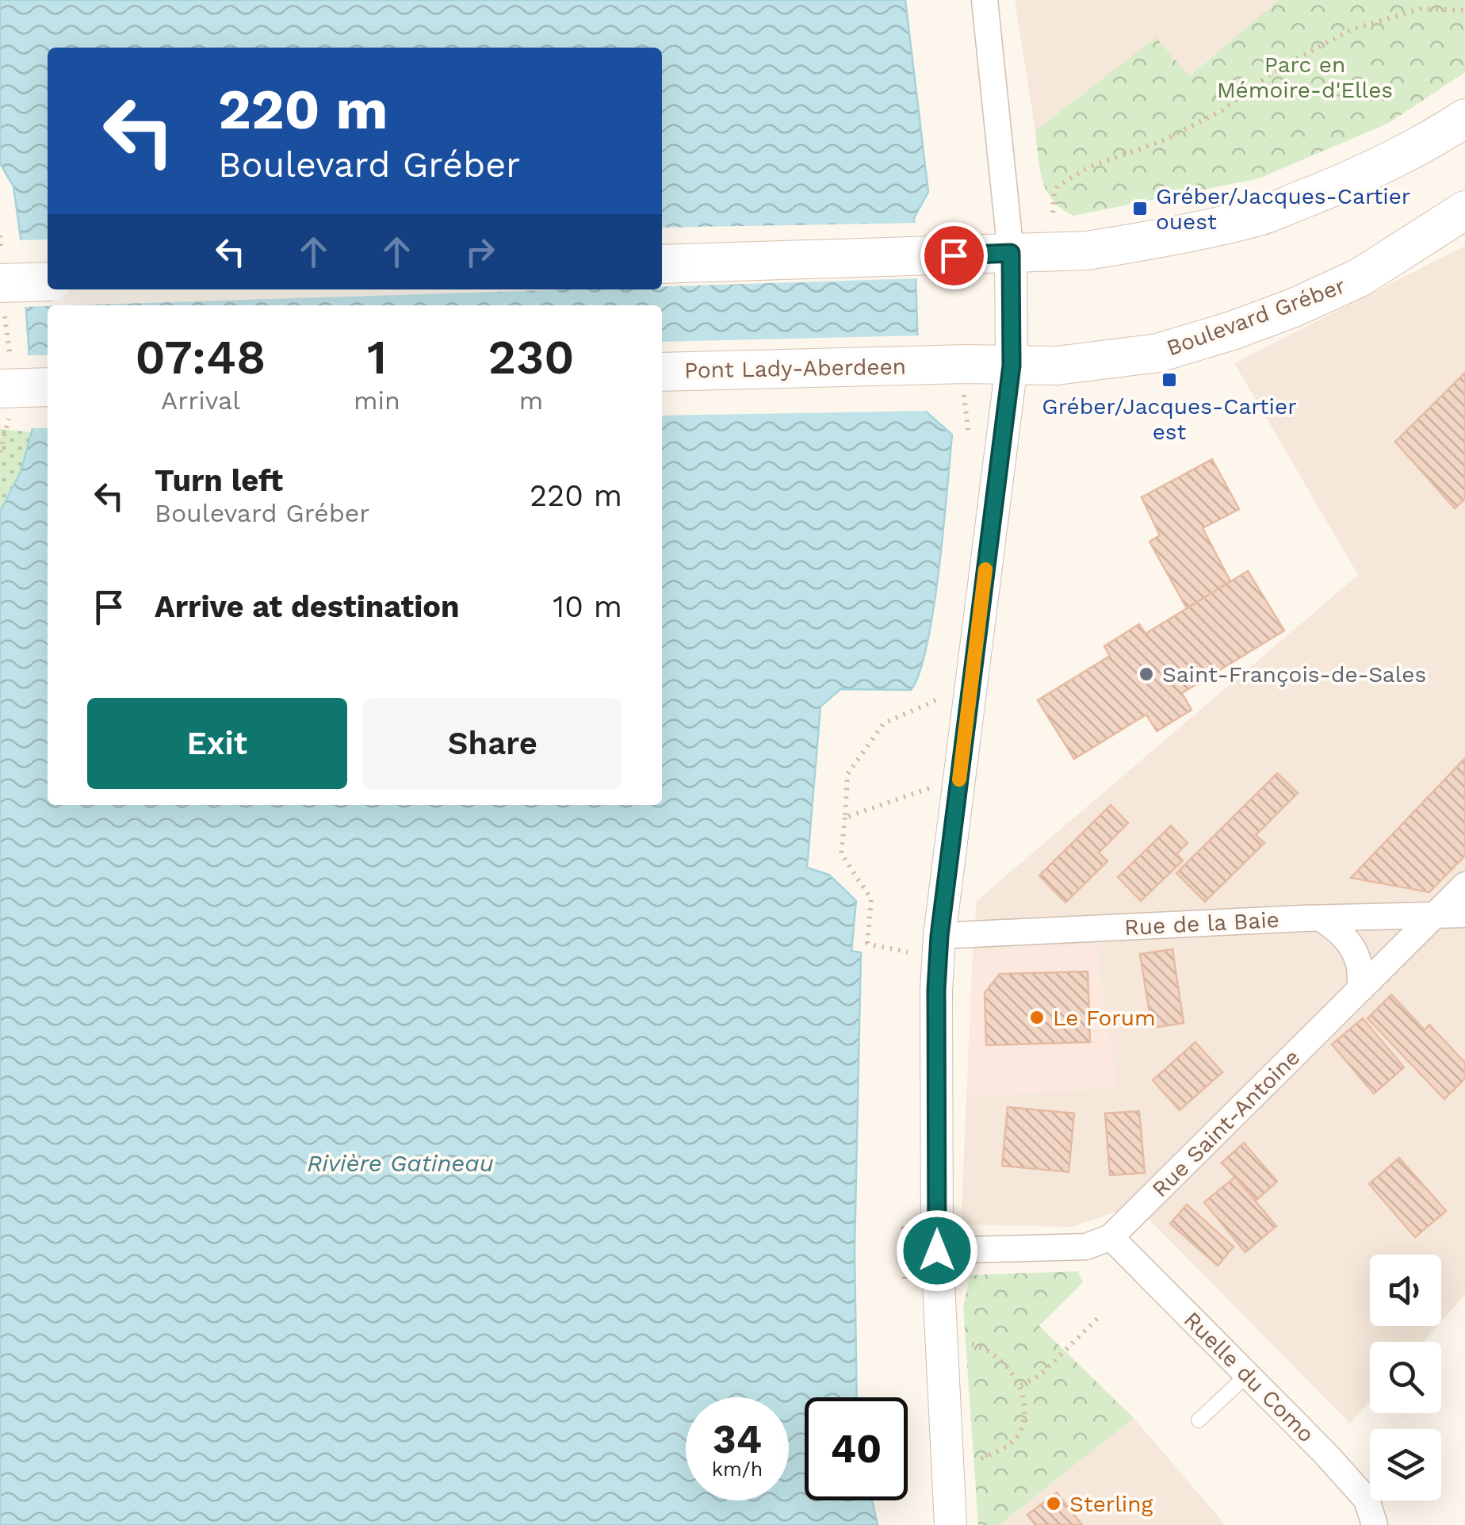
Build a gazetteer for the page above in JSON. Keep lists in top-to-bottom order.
{
  "streets": {
    "main road": ["Boulevard Gréber", "Pont Lady-Aberdeen"],
    "street": ["Rue de la Baie", "Rue Saint-Antoine", "Ruelle du Como"]
  },
  "crossings": [
    ["Boulevard Gréber", "Pont Lady-Aberdeen"],
    ["Rue de la Baie", "Rue Saint-Antoine"],
    ["Rue Saint-Antoine", "Ruelle du Como"]
  ],
  "water": ["Rivière Gatineau"],
  "parks": ["Parc en Mémoire-d'Elles"],
  "places": {
    "transit": ["Gréber/Jacques-Cartier ouest", "Gréber/Jacques-Cartier est"],
    "other": ["Saint-François-de-Sales", "Le Forum", "Sterling"]
  },
  "page": {
    "turn": ["220 m", "Boulevard Gréber"],
    "eta": [
      "07:48",
      "Arrival",
      "1",
      "min",
      "230",
      "m"
    ],
    "list": [
      {
        "name": "Turn left",
        "note": "Boulevard Gréber",
        "value": "220 m"
      },
      {
        "name": "Arrive at destination",
        "value": "10 m"
      }
    ],
    "buttons": ["Exit", "Share"],
    "speed": "34 km/h",
    "limit": "40"
  }
}
